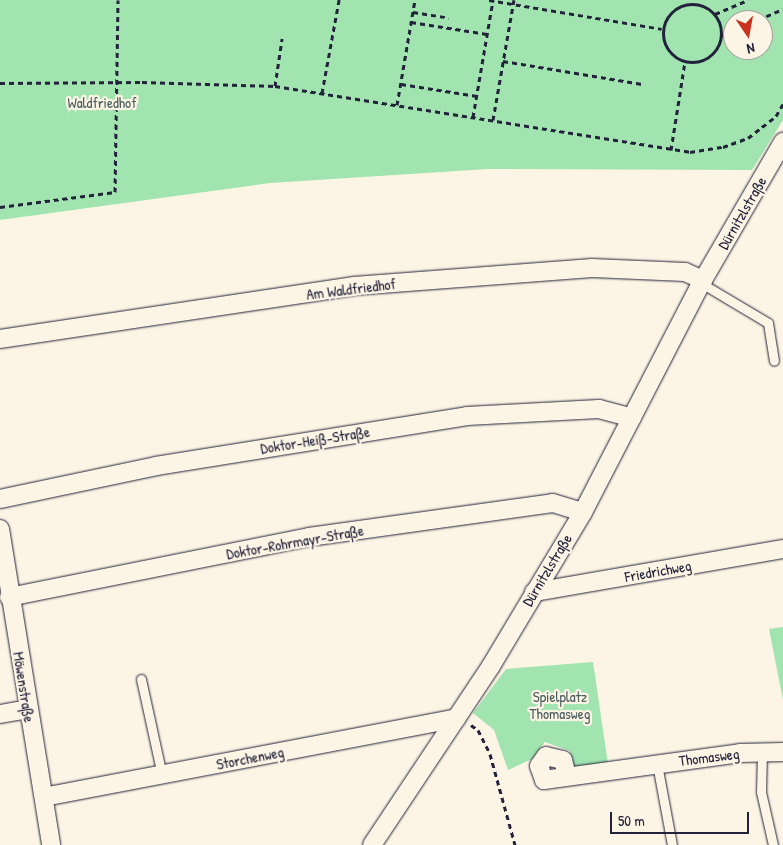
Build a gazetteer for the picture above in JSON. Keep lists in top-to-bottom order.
{
  "streets": {
    "street": [
      "Dürnitzlstraße",
      "Am Waldfriedhof",
      "Doktor-Heiß-Straße",
      "Doktor-Rohrmayr-Straße",
      "Friedrichweg",
      "Möwenstraße",
      "Thomasweg",
      "Storchenweg"
    ]
  },
  "crossings": [
    ["Dürnitzlstraße", "Am Waldfriedhof"],
    ["Dürnitzlstraße", "Doktor-Heiß-Straße"],
    ["Dürnitzlstraße", "Doktor-Rohrmayr-Straße"],
    ["Dürnitzlstraße", "Friedrichweg"],
    ["Dürnitzlstraße", "Storchenweg"],
    ["Doktor-Rohrmayr-Straße", "Möwenstraße"],
    ["Möwenstraße", "Storchenweg"]
  ],
  "parks": ["Waldfriedhof", "Spielplatz Thomasweg"],
  "scale_bar": "50 m",
  "north": "bottom"
}
